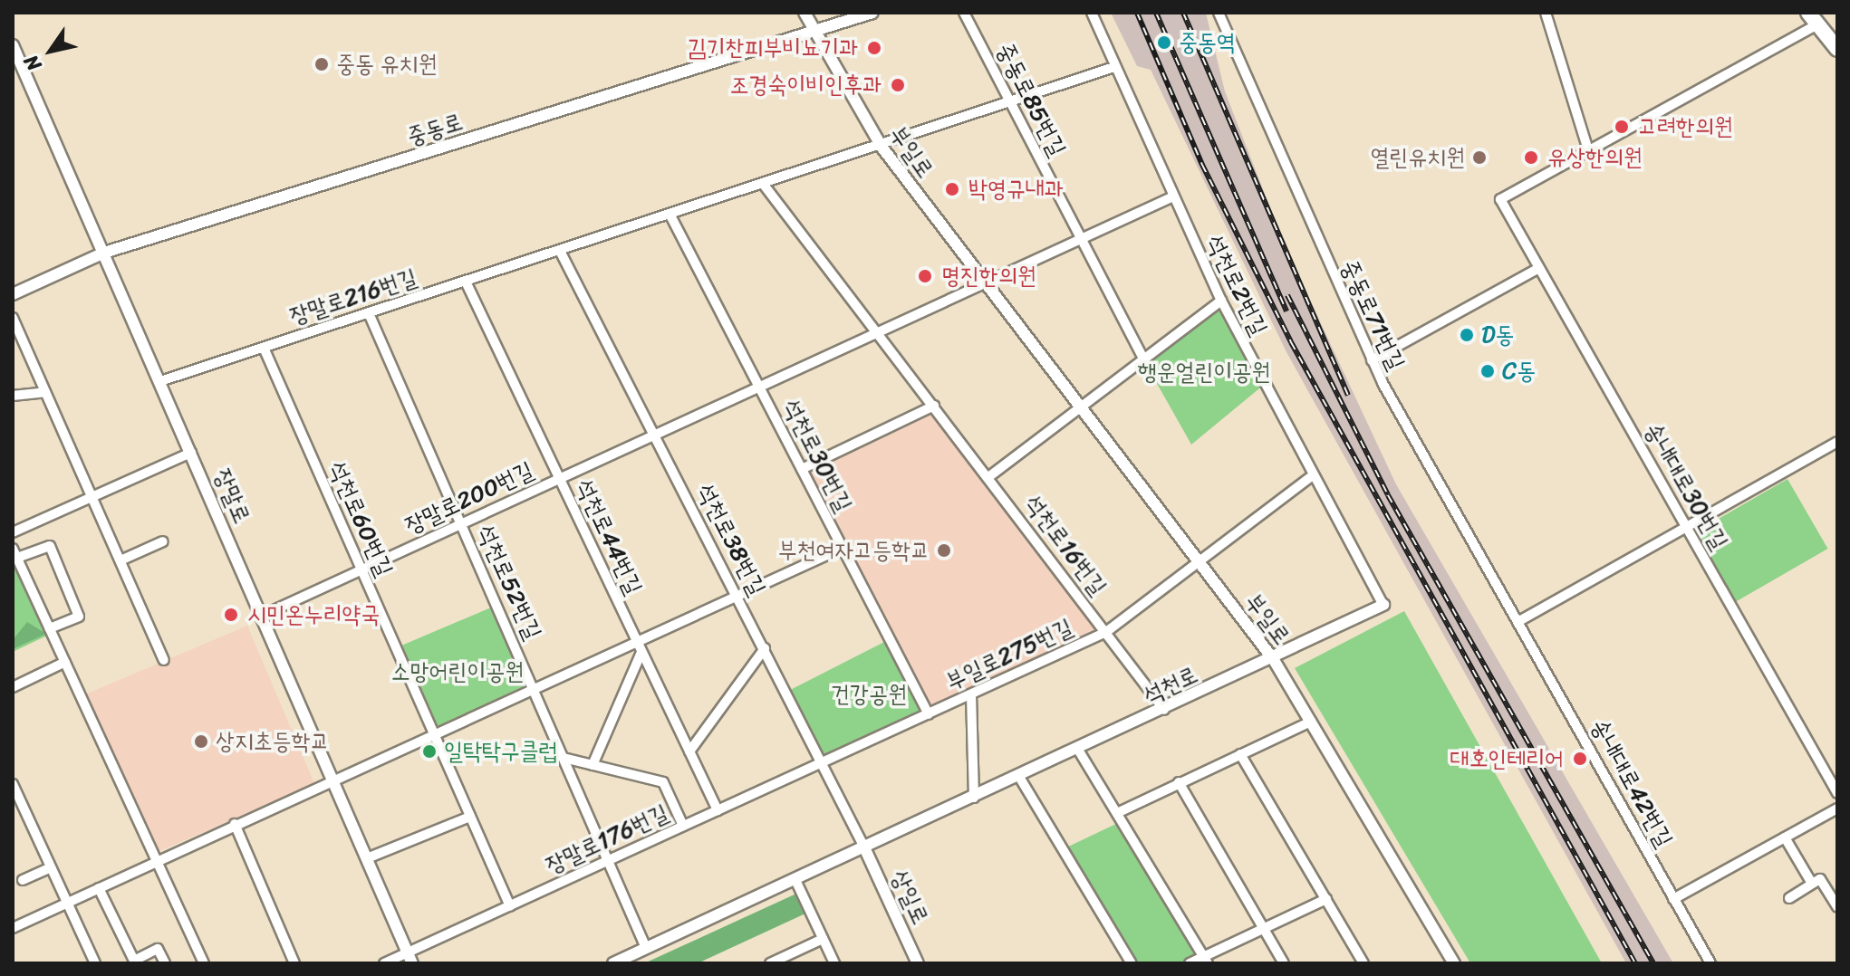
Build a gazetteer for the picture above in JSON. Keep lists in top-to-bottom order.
{
  "streets": {
    "street": [
      "중동로85번길",
      "중동로",
      "부일로",
      "석천로2번길",
      "장말로216번길",
      "중동로71번길",
      "석천로30번길",
      "송내대로30번길",
      "장말로",
      "장말로200번길",
      "석천로60번길",
      "석천로44번길",
      "석천로38번길",
      "석천로16번길",
      "석천로52번길",
      "부일로275번길",
      "석천로",
      "송내대로42번길",
      "장말로176번길",
      "상일로"
    ]
  },
  "crossings": [
    ["중동로85번길", "장말로216번길"],
    ["중동로85번길", "장말로200번길"],
    ["중동로", "부일로"],
    ["중동로", "장말로"],
    ["부일로", "장말로216번길"],
    ["부일로", "장말로200번길"],
    ["부일로", "부일로275번길"],
    ["부일로", "석천로"],
    ["석천로2번길", "장말로216번길"],
    ["석천로2번길", "장말로200번길"],
    ["석천로2번길", "부일로275번길"],
    ["석천로2번길", "석천로"],
    ["장말로216번길", "석천로30번길"],
    ["장말로216번길", "장말로"],
    ["장말로216번길", "석천로60번길"],
    ["장말로216번길", "석천로44번길"],
    ["장말로216번길", "석천로38번길"],
    ["장말로216번길", "석천로16번길"],
    ["장말로216번길", "석천로52번길"],
    ["중동로71번길", "송내대로42번길"],
    ["석천로30번길", "장말로200번길"],
    ["석천로30번길", "부일로275번길"],
    ["장말로", "장말로200번길"],
    ["장말로", "장말로176번길"],
    ["장말로200번길", "석천로60번길"],
    ["장말로200번길", "석천로44번길"],
    ["장말로200번길", "석천로38번길"],
    ["장말로200번길", "석천로16번길"],
    ["장말로200번길", "석천로52번길"],
    ["석천로60번길", "장말로176번길"],
    ["석천로44번길", "장말로176번길"],
    ["석천로38번길", "부일로275번길"],
    ["석천로38번길", "석천로"],
    ["석천로38번길", "장말로176번길"],
    ["석천로38번길", "상일로"],
    ["석천로16번길", "부일로275번길"],
    ["석천로16번길", "석천로"],
    ["석천로52번길", "석천로"],
    ["석천로52번길", "장말로176번길"],
    ["부일로275번길", "장말로176번길"],
    ["석천로", "상일로"]
  ],
  "parks": ["행운얼린이공원", "소망어린이공원", "건강공원"],
  "places": [
    "중동역",
    "김기찬피부비뇨기과",
    "중동 유치원",
    "조경숙이비인후과",
    "고려한의원",
    "열린유치원",
    "유상한의원",
    "박영규내과",
    "명진한의원",
    "D동",
    "C동",
    "부천여자고등학교",
    "시민온누리약국",
    "상지초등학교",
    "일탁탁구클럽",
    "대호인테리어"
  ],
  "north": "bottom left"
}
